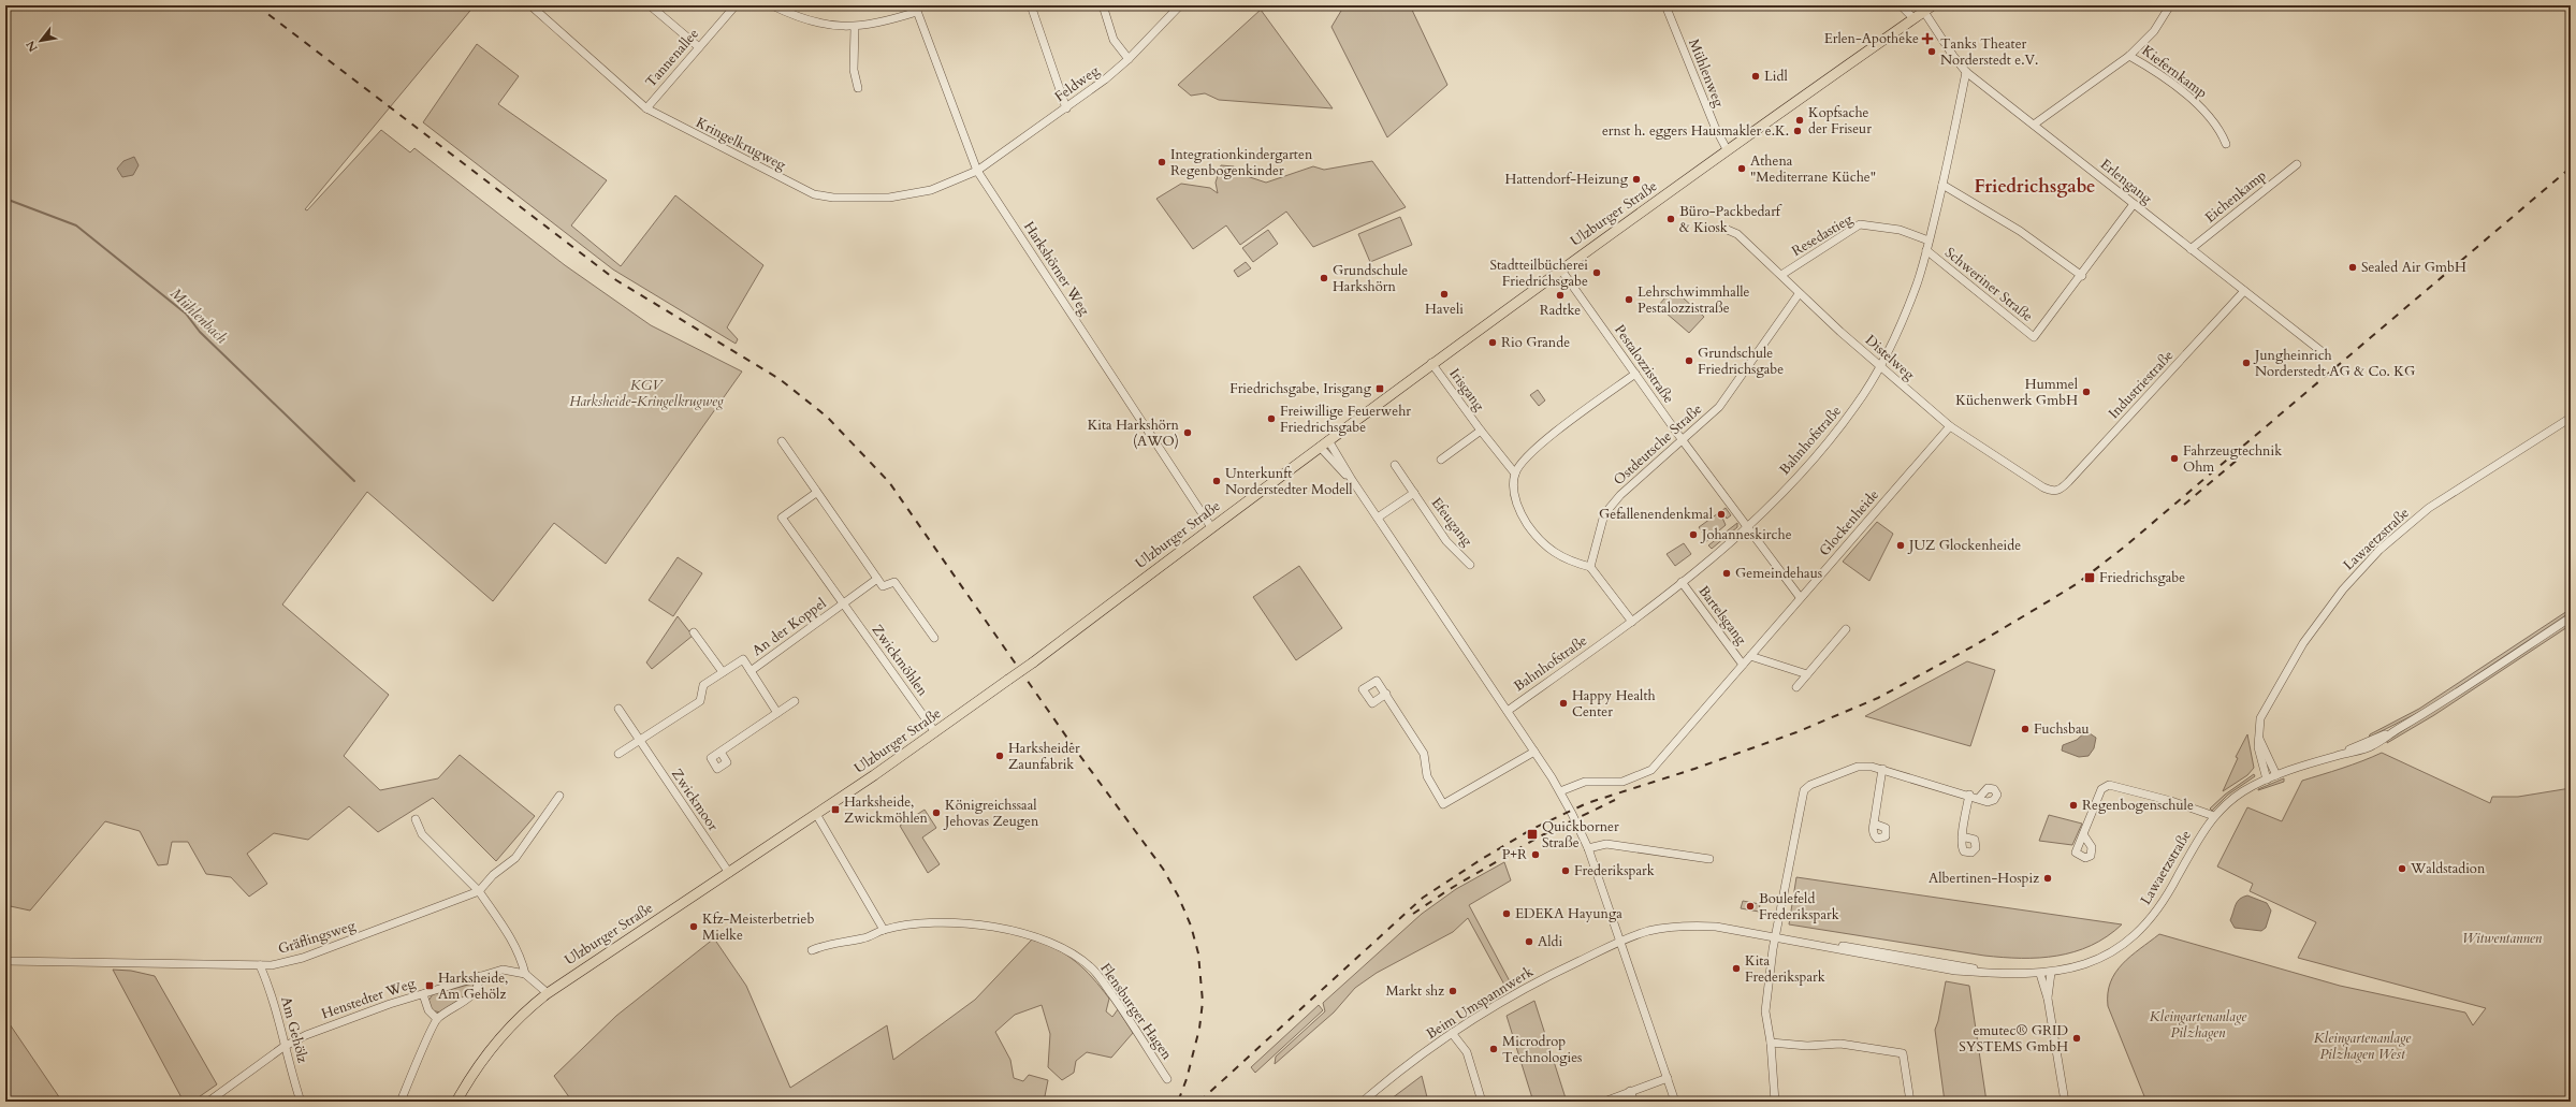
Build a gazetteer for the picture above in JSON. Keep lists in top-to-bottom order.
{
  "streets": {
    "main road": ["Ulzburger Straße"],
    "street": [
      "Tannenallee",
      "Kiefernkamp",
      "Mühlenweg",
      "Feldweg",
      "Kringelkrugweg",
      "Erlengang",
      "Eichenkamp",
      "Resedastieg",
      "Harkshörner Weg",
      "Schweriner Straße",
      "Distelweg",
      "Pestalozzistraße",
      "Industriestraße",
      "Irisgang",
      "Bahnhofstraße",
      "Ostdeutsche Straße",
      "Efeugang",
      "Glockenheide",
      "Lawaetzstraße",
      "Bartelsgang",
      "An der Koppel",
      "Zwickmöhlen",
      "Zwickmoor",
      "Gräflingsweg",
      "Henstedter Weg",
      "Beim Umspannwerk",
      "Flensburger Hagen",
      "Am Gehölz"
    ]
  },
  "crossings": [
    ["Tannenallee", "Kringelkrugweg"],
    ["Kiefernkamp", "Erlengang"],
    ["Mühlenweg", "Ulzburger Straße"],
    ["Feldweg", "Kringelkrugweg"],
    ["Feldweg", "Harkshörner Weg"],
    ["Kringelkrugweg", "Harkshörner Weg"],
    ["Erlengang", "Eichenkamp"],
    ["Erlengang", "Ulzburger Straße"],
    ["Erlengang", "Schweriner Straße"],
    ["Erlengang", "Industriestraße"],
    ["Erlengang", "Bahnhofstraße"],
    ["Ulzburger Straße", "Harkshörner Weg"],
    ["Ulzburger Straße", "Pestalozzistraße"],
    ["Ulzburger Straße", "Irisgang"],
    ["Ulzburger Straße", "Zwickmöhlen"],
    ["Ulzburger Straße", "Zwickmoor"],
    ["Ulzburger Straße", "Henstedter Weg"],
    ["Resedastieg", "Distelweg"],
    ["Resedastieg", "Bahnhofstraße"],
    ["Schweriner Straße", "Bahnhofstraße"],
    ["Distelweg", "Industriestraße"],
    ["Distelweg", "Bahnhofstraße"],
    ["Distelweg", "Ostdeutsche Straße"],
    ["Distelweg", "Glockenheide"],
    ["Pestalozzistraße", "Bahnhofstraße"],
    ["Pestalozzistraße", "Ostdeutsche Straße"],
    ["Pestalozzistraße", "Glockenheide"],
    ["Bahnhofstraße", "Bartelsgang"],
    ["Glockenheide", "Bartelsgang"],
    ["Lawaetzstraße", "Beim Umspannwerk"],
    ["An der Koppel", "Zwickmöhlen"],
    ["An der Koppel", "Zwickmoor"],
    ["Gräflingsweg", "Am Gehölz"],
    ["Henstedter Weg", "Am Gehölz"]
  ],
  "districts": ["Friedrichsgabe"],
  "water": ["Mühlenbach"],
  "parks": [
    "KGV Harksheide-Kringelkrugweg",
    "Witwentannen",
    "Kleingartenanlage Pilzhagen",
    "Kleingartenanlage Pilzhagen West"
  ],
  "places": {
    "health": ["Erlen-Apotheke"],
    "other": [
      "Tanks Theater Norderstedt e.V.",
      "Lidl",
      "Kopfsache der Friseur",
      "ernst h. eggers Hausmakler e.K.",
      "Integrationkindergarten Regenbogenkinder",
      "Athena \"Mediterrane Küche\"",
      "Hattendorf-Heizung",
      "Büro-Packbedarf & Kiosk",
      "Sealed Air GmbH",
      "Stadtteilbücherei Friedrichsgabe",
      "Grundschule Harkshörn",
      "Haveli",
      "Radtke",
      "Lehrschwimmhalle Pestalozzistraße",
      "Rio Grande",
      "Grundschule Friedrichsgabe",
      "Jungheinrich Norderstedt AG & Co. KG",
      "Hummel Küchenwerk GmbH",
      "Freiwillige Feuerwehr Friedrichsgabe",
      "Kita Harkshörn (AWO)",
      "Fahrzeugtechnik Ohm",
      "Unterkunft Norderstedter Modell",
      "Gefallenendenkmal",
      "Johanneskirche",
      "JUZ Glockenheide",
      "Gemeindehaus",
      "Happy Health Center",
      "Fuchsbau",
      "Harksheider Zaunfabrik",
      "Regenbogenschule",
      "Königreichssaal Jehovas Zeugen",
      "P+R",
      "Waldstadion",
      "Frederikspark",
      "Albertinen-Hospiz",
      "Boulefeld Frederikspark",
      "EDEKA Hayunga",
      "Kfz-Meisterbetrieb Mielke",
      "Aldi",
      "Kita Frederikspark",
      "Markt shz",
      "emutec® GRID SYSTEMS GmbH",
      "Microdrop Technologies"
    ],
    "transit": [
      "Friedrichsgabe, Irisgang",
      "Friedrichsgabe",
      "Harksheide, Zwickmöhlen",
      "Quickborner Straße",
      "Harksheide, Am Gehölz"
    ]
  },
  "north": "bottom left"
}
